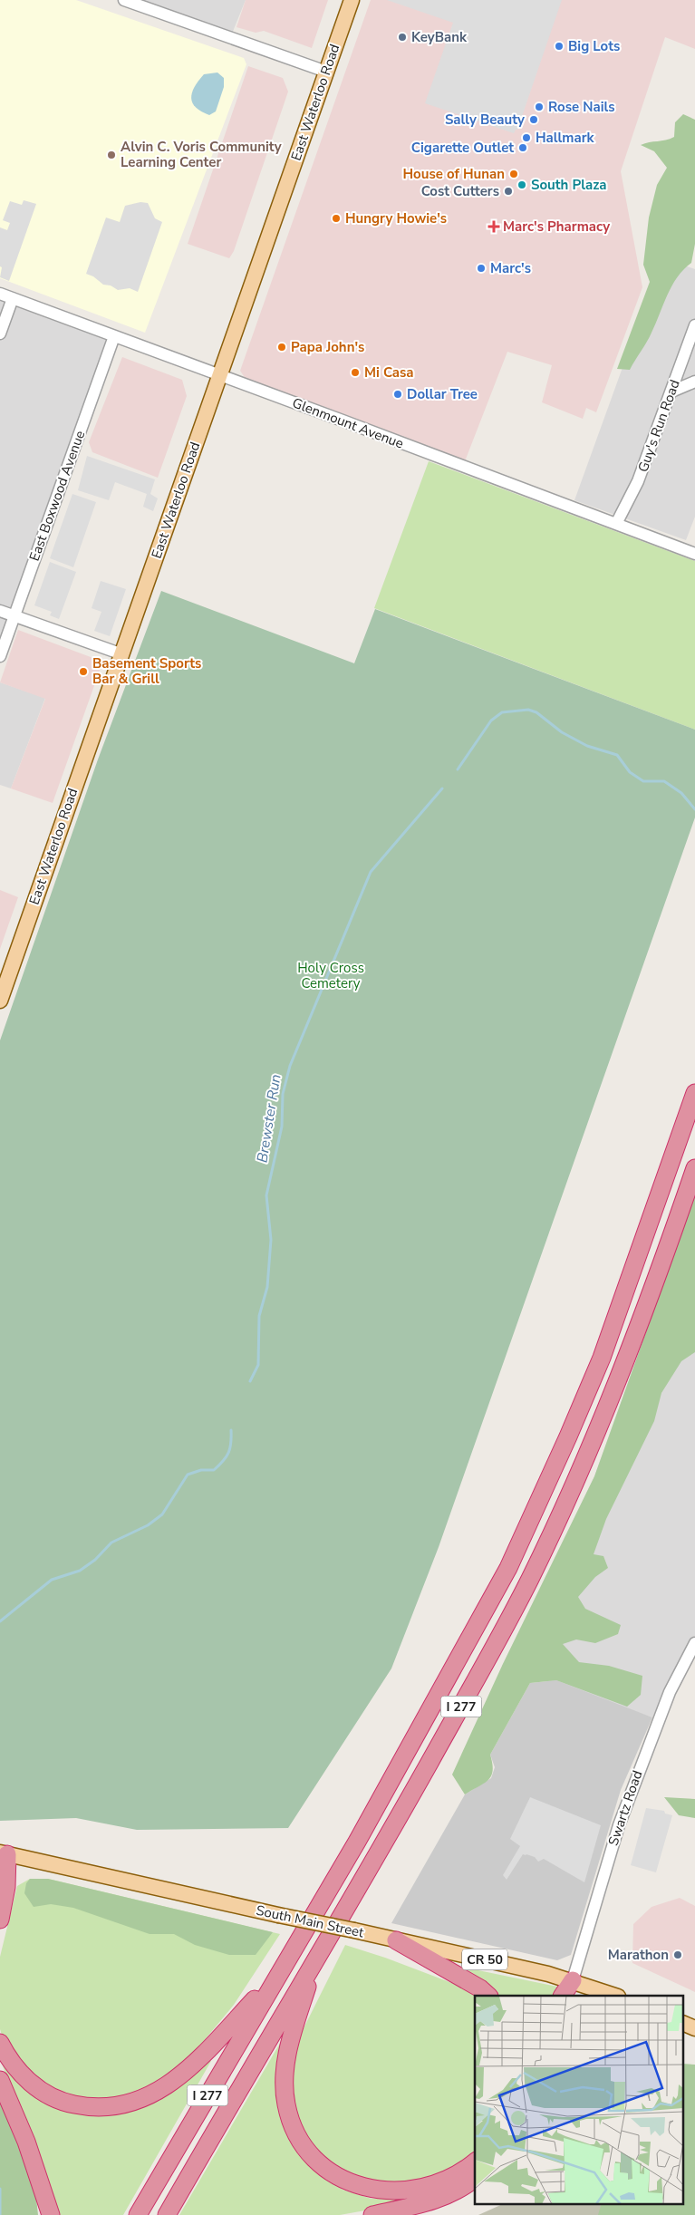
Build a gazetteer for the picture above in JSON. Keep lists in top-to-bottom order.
{
  "streets": {
    "highway": ["I 277"],
    "main road": ["East Waterloo Road", "South Main Street", "CR 50"],
    "street": [
      "Glenmount Avenue",
      "Guy's Run Road",
      "East Boxwood Avenue",
      "Swartz Road"
    ]
  },
  "crossings": [
    ["East Waterloo Road", "Glenmount Avenue"],
    ["Glenmount Avenue", "Guy's Run Road"],
    ["Glenmount Avenue", "East Boxwood Avenue"],
    ["Swartz Road", "South Main Street"]
  ],
  "water": ["Brewster Run"],
  "parks": ["Holy Cross Cemetery"],
  "places": {
    "other": [
      "KeyBank",
      "Big Lots",
      "Rose Nails",
      "Sally Beauty",
      "Hallmark",
      "Cigarette Outlet",
      "Alvin C. Voris Community Learning Center",
      "House of Hunan",
      "South Plaza",
      "Cost Cutters",
      "Hungry Howie's",
      "Marc's",
      "Papa John's",
      "Mi Casa",
      "Dollar Tree",
      "Basement Sports Bar & Grill",
      "Marathon"
    ],
    "health": ["Marc's Pharmacy"]
  }
}
